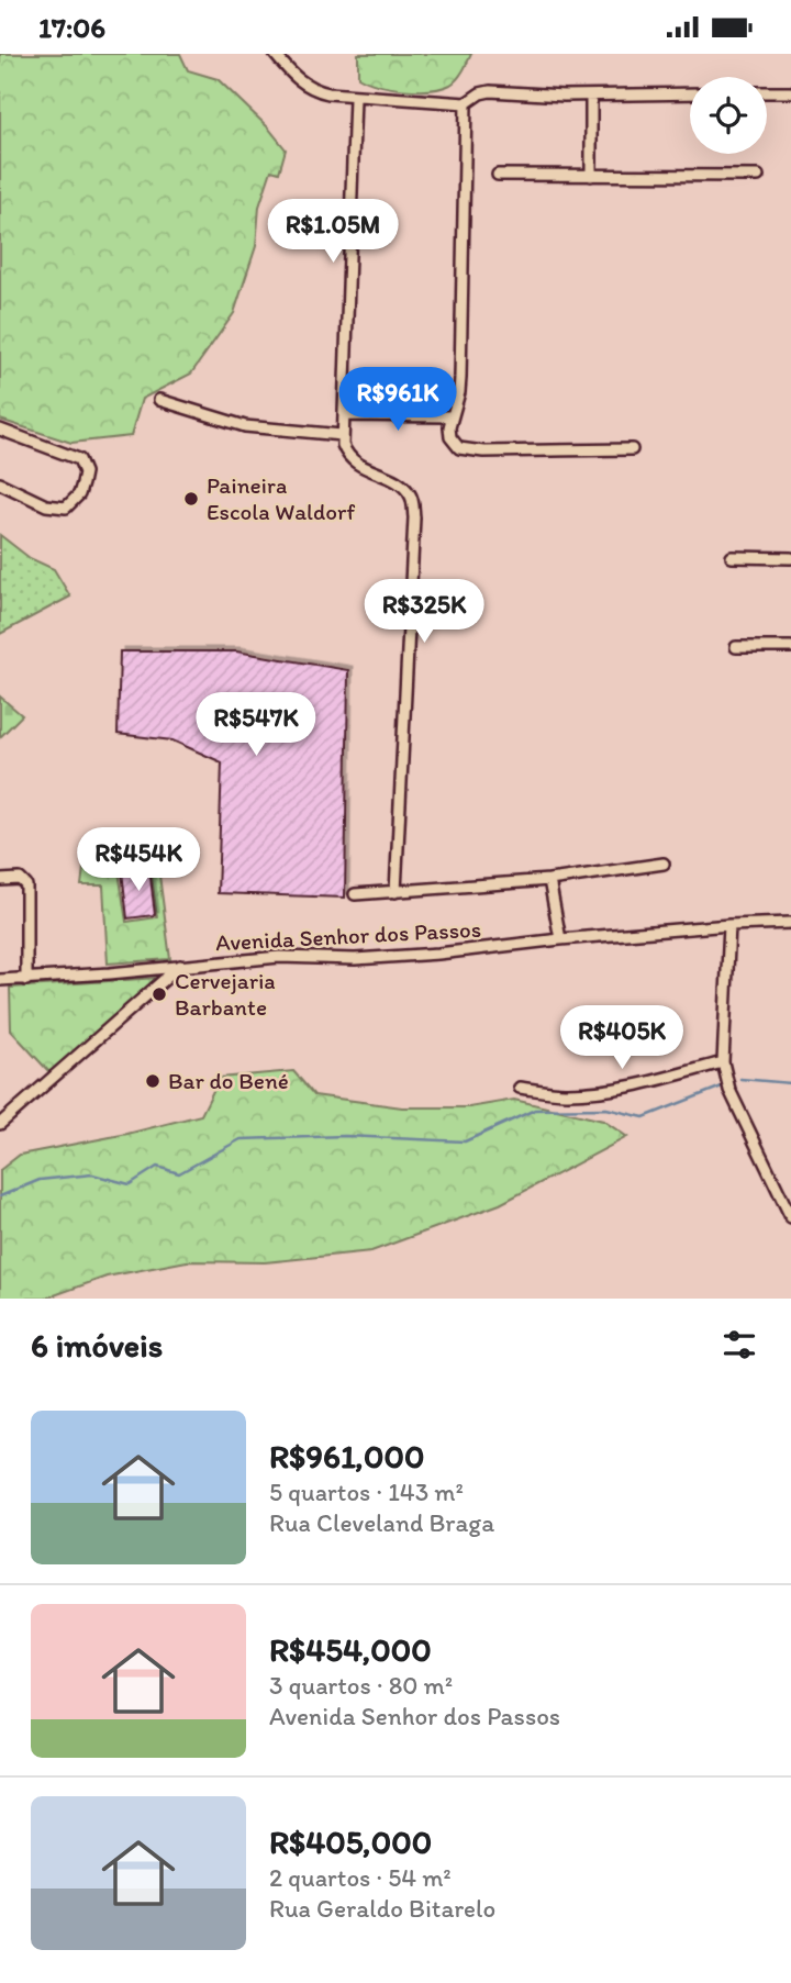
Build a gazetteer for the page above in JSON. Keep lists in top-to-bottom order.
{
  "streets": {
    "street": ["Avenida Senhor dos Passos"]
  },
  "places": ["Paineira Escola Waldorf", "Cervejaria Barbante", "Bar do Bené"],
  "page": {
    "status": "17:06",
    "price": [
      "R$1.05M",
      "R$961K",
      "R$325K",
      "R$547K",
      "R$454K",
      "R$405K"
    ],
    "heading": "6 imóveis",
    "list": [
      {
        "name": "R$961,000",
        "note": "5 quartos · 143 m² · Rua Cleveland Braga"
      },
      {
        "name": "R$454,000",
        "note": "3 quartos · 80 m² · Avenida Senhor dos Passos"
      },
      {
        "name": "R$405,000",
        "note": "2 quartos · 54 m² · Rua Geraldo Bitarelo"
      }
    ]
  }
}
